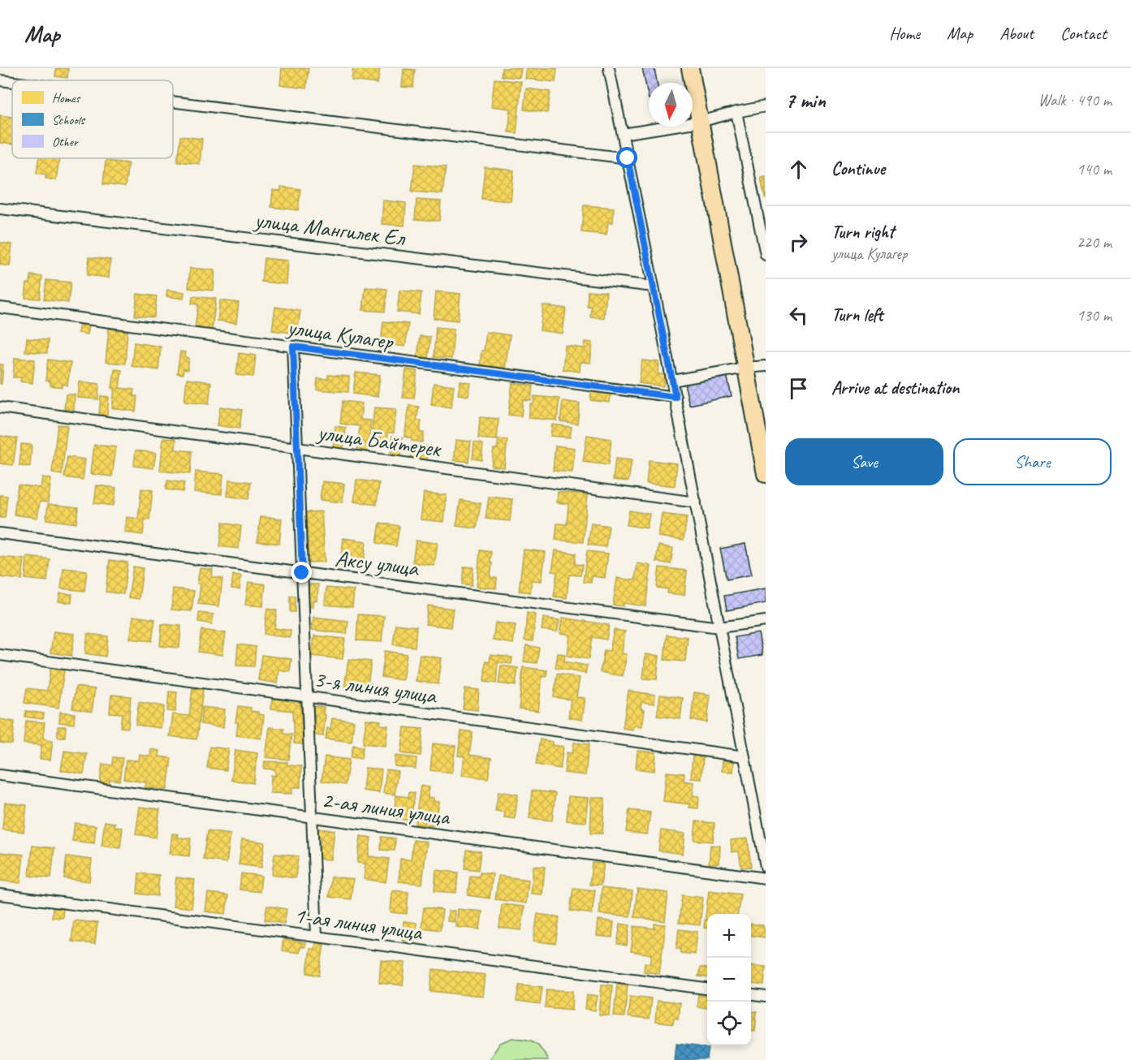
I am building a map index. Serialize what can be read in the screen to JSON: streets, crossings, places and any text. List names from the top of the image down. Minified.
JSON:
{"streets":{"street":["улица Мангилек Ел","улица Кулагер","улица Байтерек","Аксу улица","3-я линия улица","2-ая линия улица","1-ая линия улица"]},"legend":["Homes","Schools","Other"],"north":"bottom","page":{"header":"Map","nav":["Home","Map","About","Contact"],"heading":["7 min","Walk · 490 m"],"list":[["Continue","140 m"],["Turn right","улица Кулагер","220 m"],["Turn left","130 m"],"Arrive at destination"],"buttons":["Save","Share"],"map_buttons":["+","−"]}}
